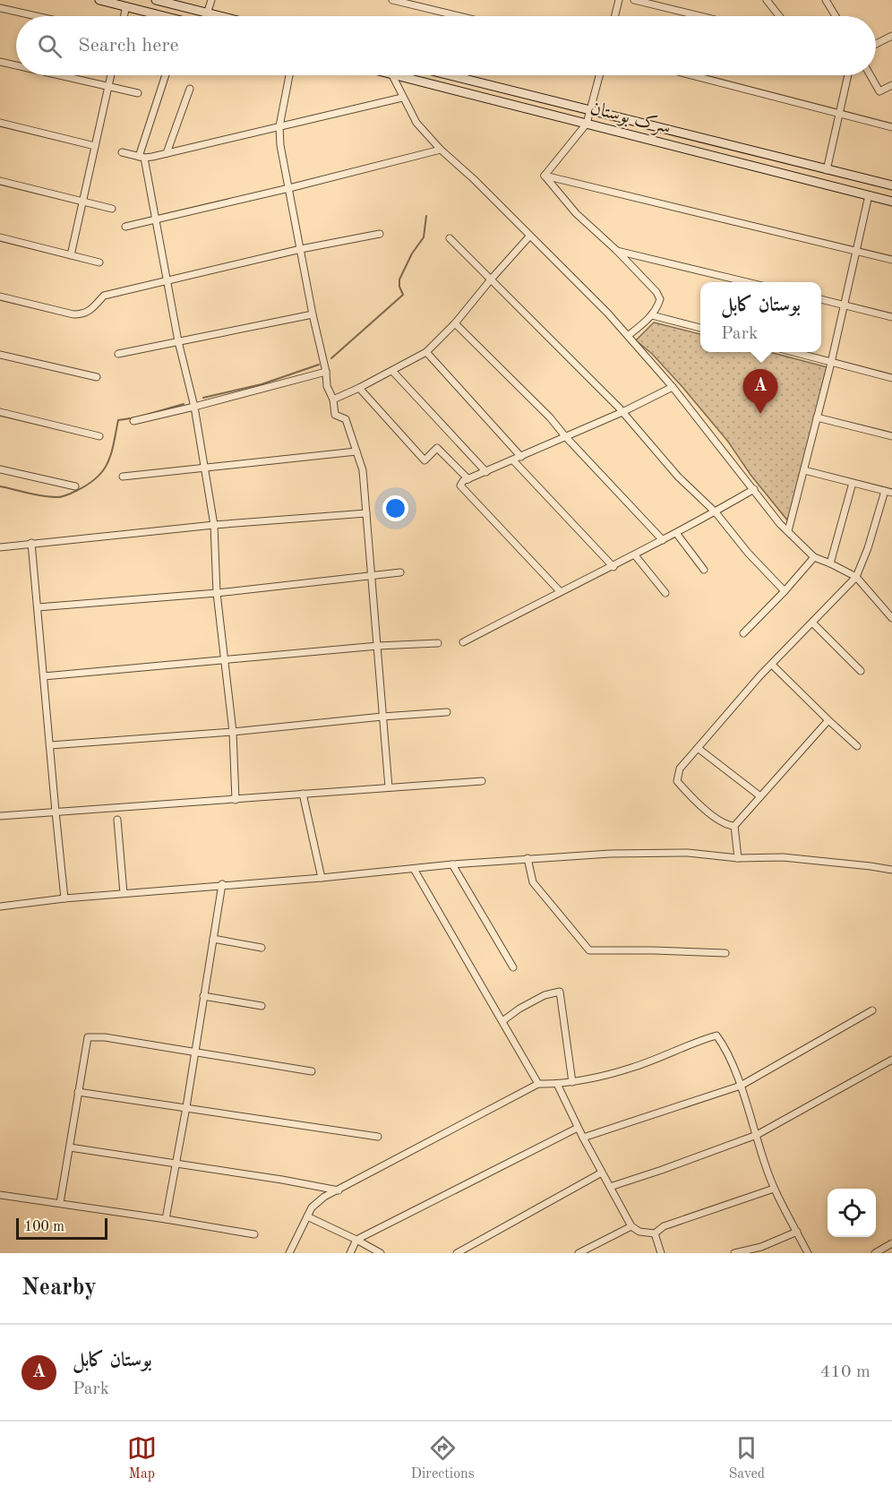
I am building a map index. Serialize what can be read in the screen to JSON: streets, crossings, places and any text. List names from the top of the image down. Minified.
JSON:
{"streets":{"street":["سرک بوستان"]},"scale_bar":"100 m","page":{"search":"Search here","popup":["بوستان کابل","Park"],"pins":"A","scale":"100 m","heading":"Nearby","list":[{"mark":"A","name":"بوستان کابل","note":"Park","value":"410 m"}],"nav":["Map","Directions","Saved"]}}
